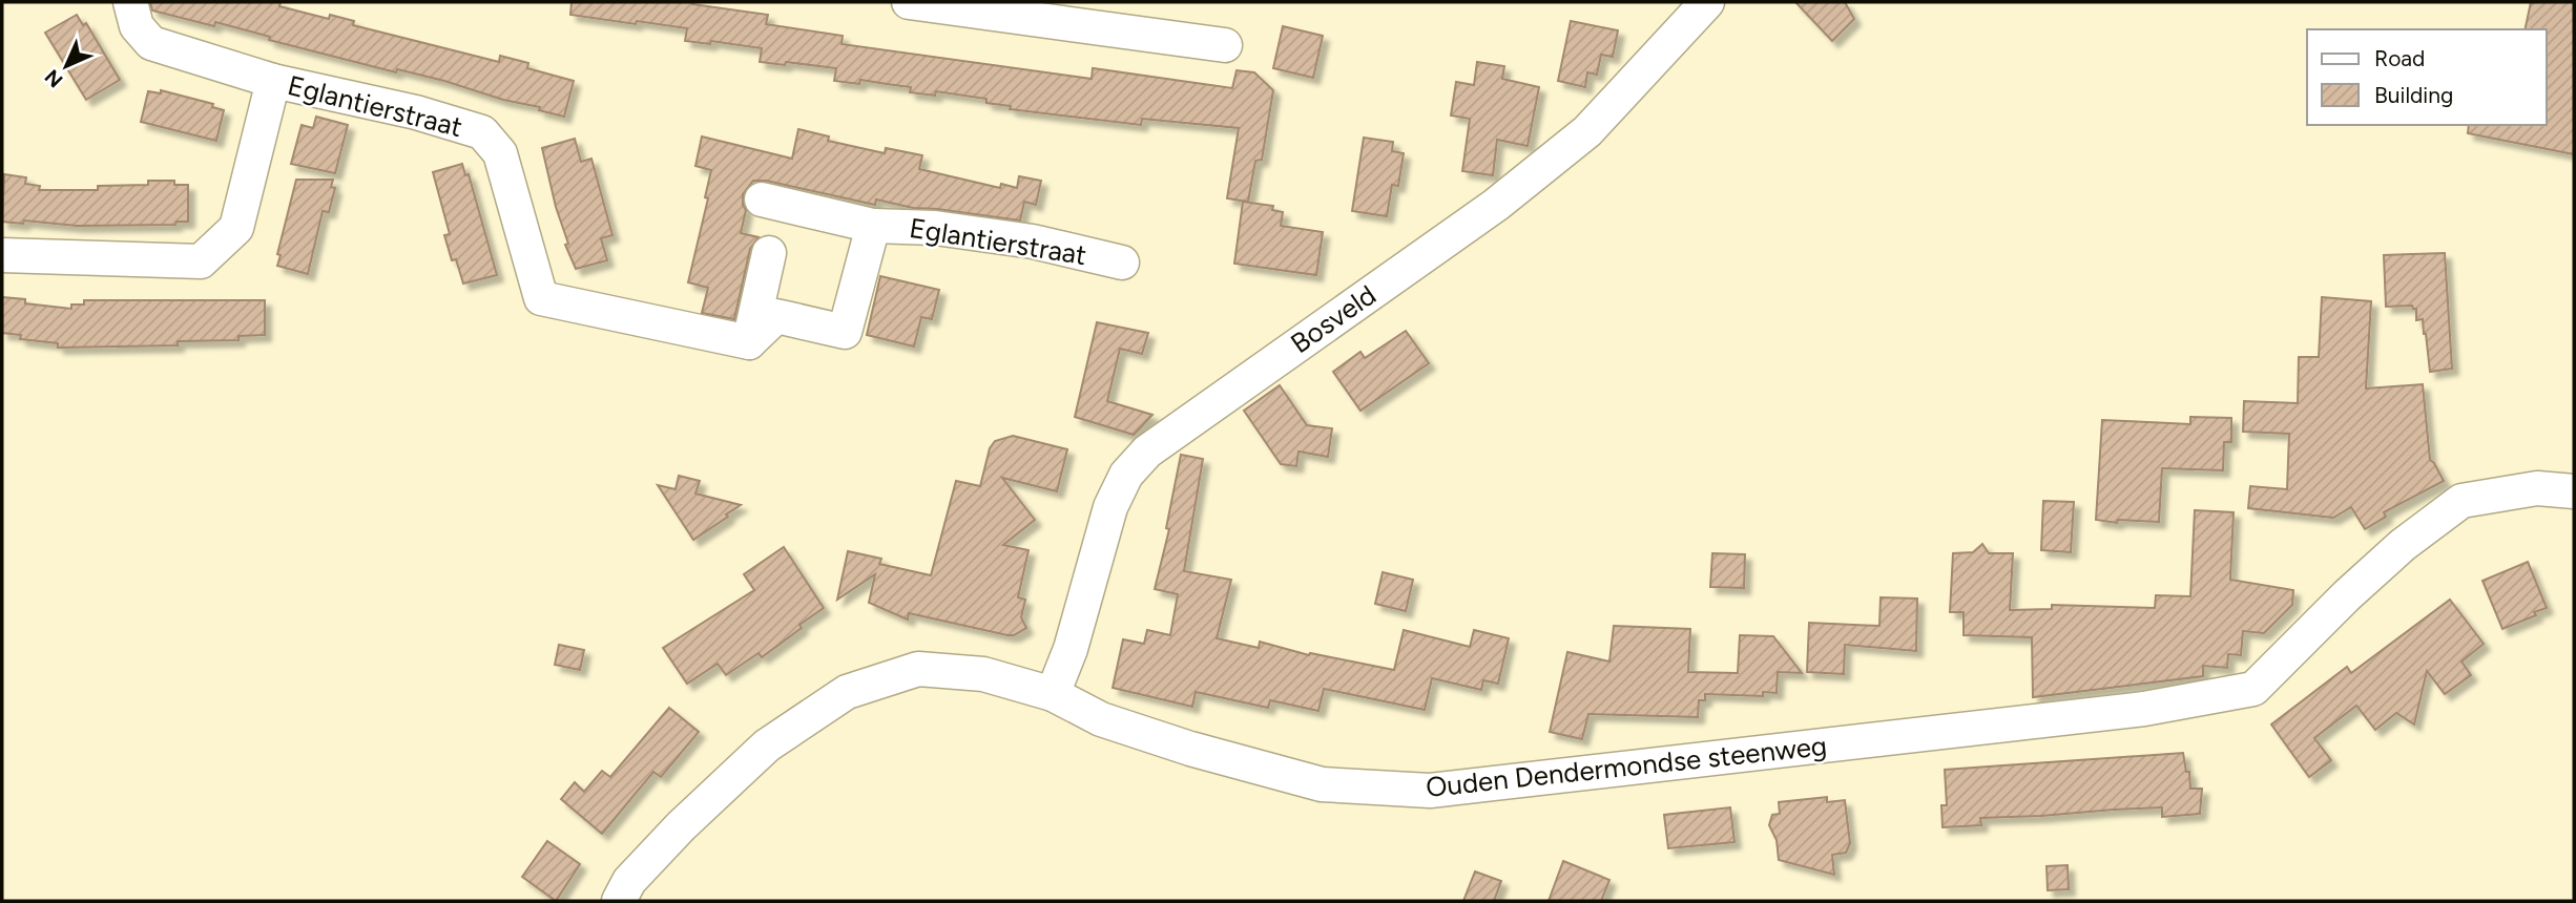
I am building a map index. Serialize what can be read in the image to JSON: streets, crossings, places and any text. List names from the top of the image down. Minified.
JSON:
{"streets":{"street":["Eglantierstraat","Bosveld","Ouden Dendermondse steenweg"]},"crossings":[["Bosveld","Ouden Dendermondse steenweg"]],"legend":["Road","Building"],"north":"bottom left"}
